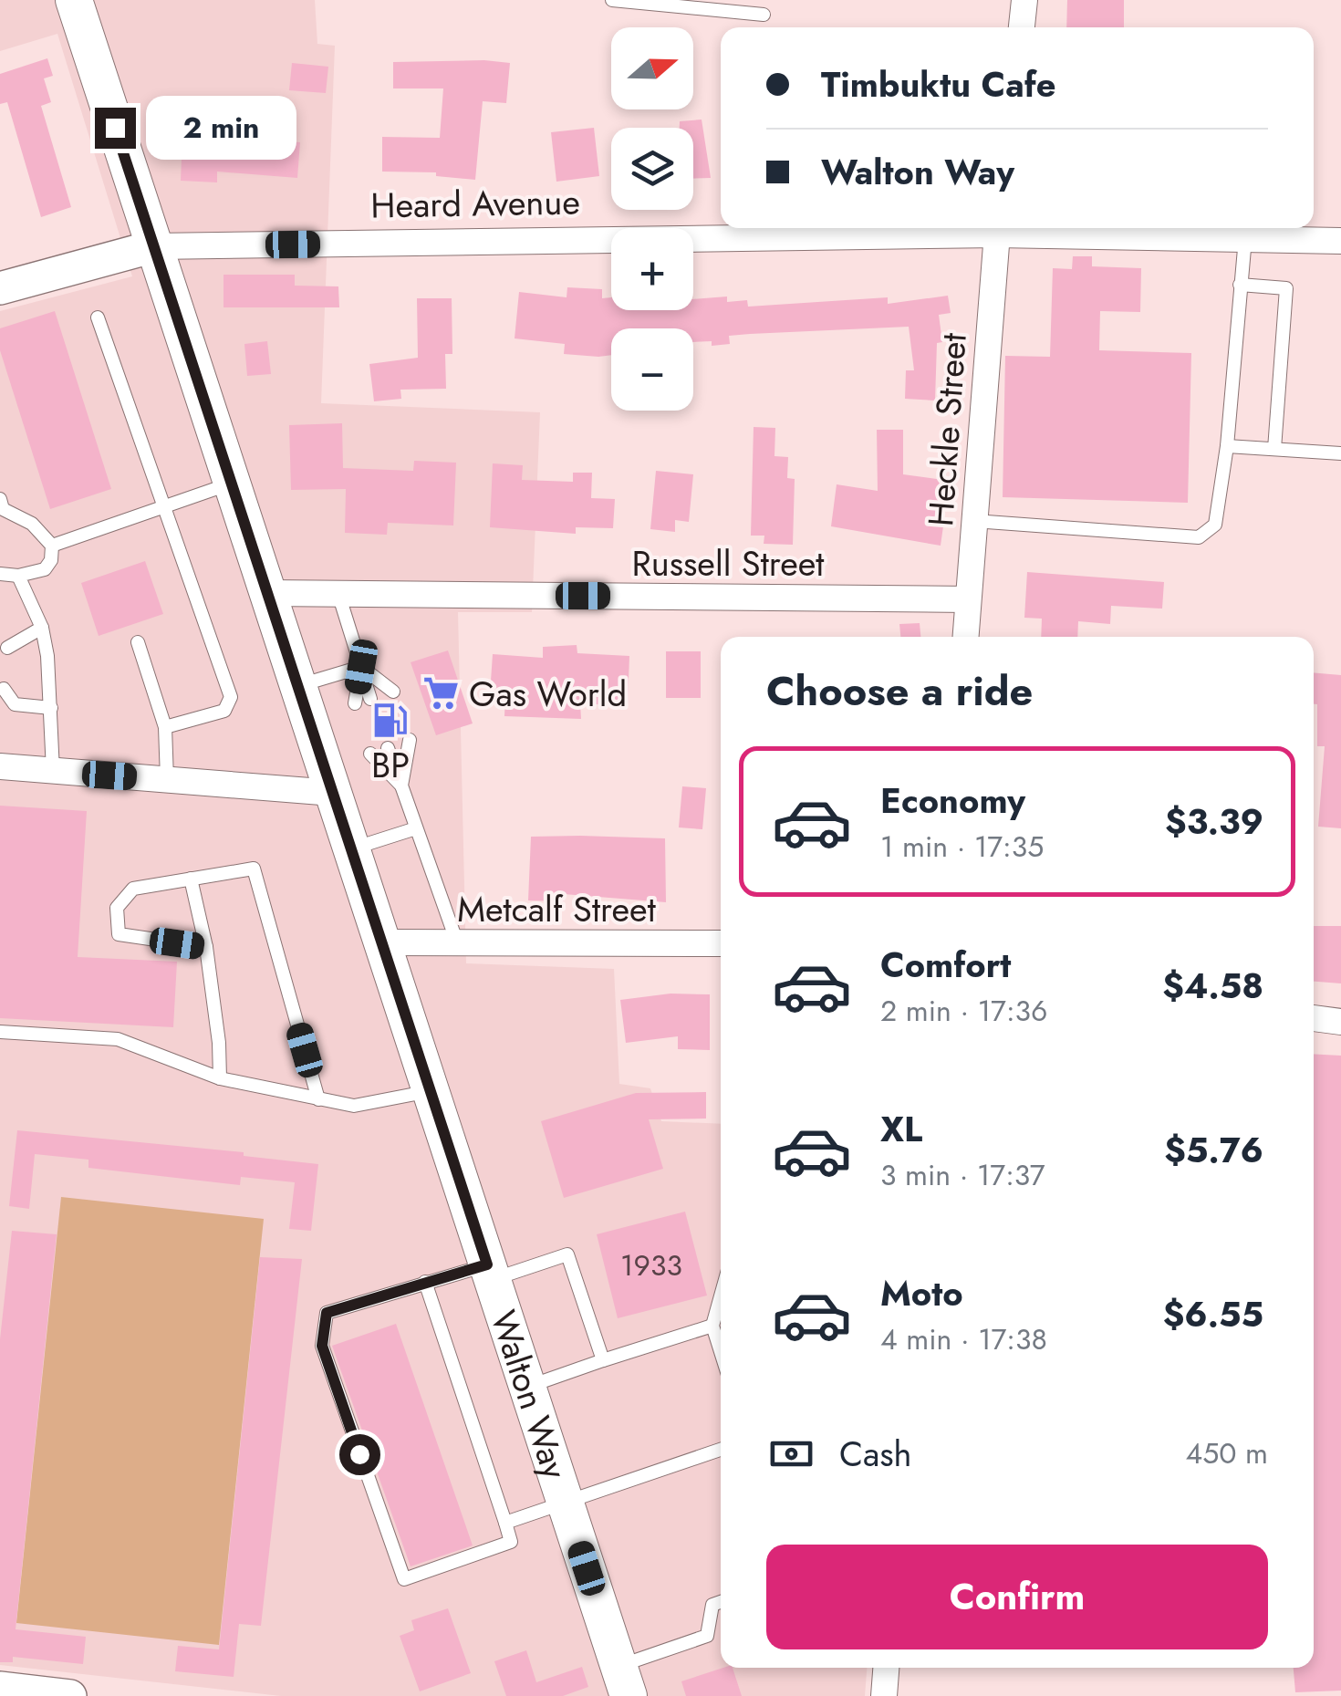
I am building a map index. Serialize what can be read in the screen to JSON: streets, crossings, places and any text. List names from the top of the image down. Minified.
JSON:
{"streets":{"main road":["Walton Way"],"street":["Heard Avenue","Heckle Street","Russell Street","Metcalf Street"]},"crossings":[["Heard Avenue","Heckle Street"],["Heard Avenue","Walton Way"],["Heckle Street","Russell Street"],["Russell Street","Walton Way"],["Metcalf Street","Walton Way"]],"places":{"supermarket":["Gas World"],"fuel station":["BP"]},"house_numbers":["1933"],"north":"right","page":{"map_buttons":["+","−"],"banner":["Timbuktu Cafe","Walton Way"],"bubble":"2 min","heading":"Choose a ride","list":[{"name":"Economy","note":"1 min · 17:35","value":"$3.39"},{"name":"Comfort","note":"2 min · 17:36","value":"$4.58"},{"name":"XL","note":"3 min · 17:37","value":"$5.76"},{"name":"Moto","note":"4 min · 17:38","value":"$6.55"}],"pay":["Cash","450 m"],"buttons":"Confirm"}}
